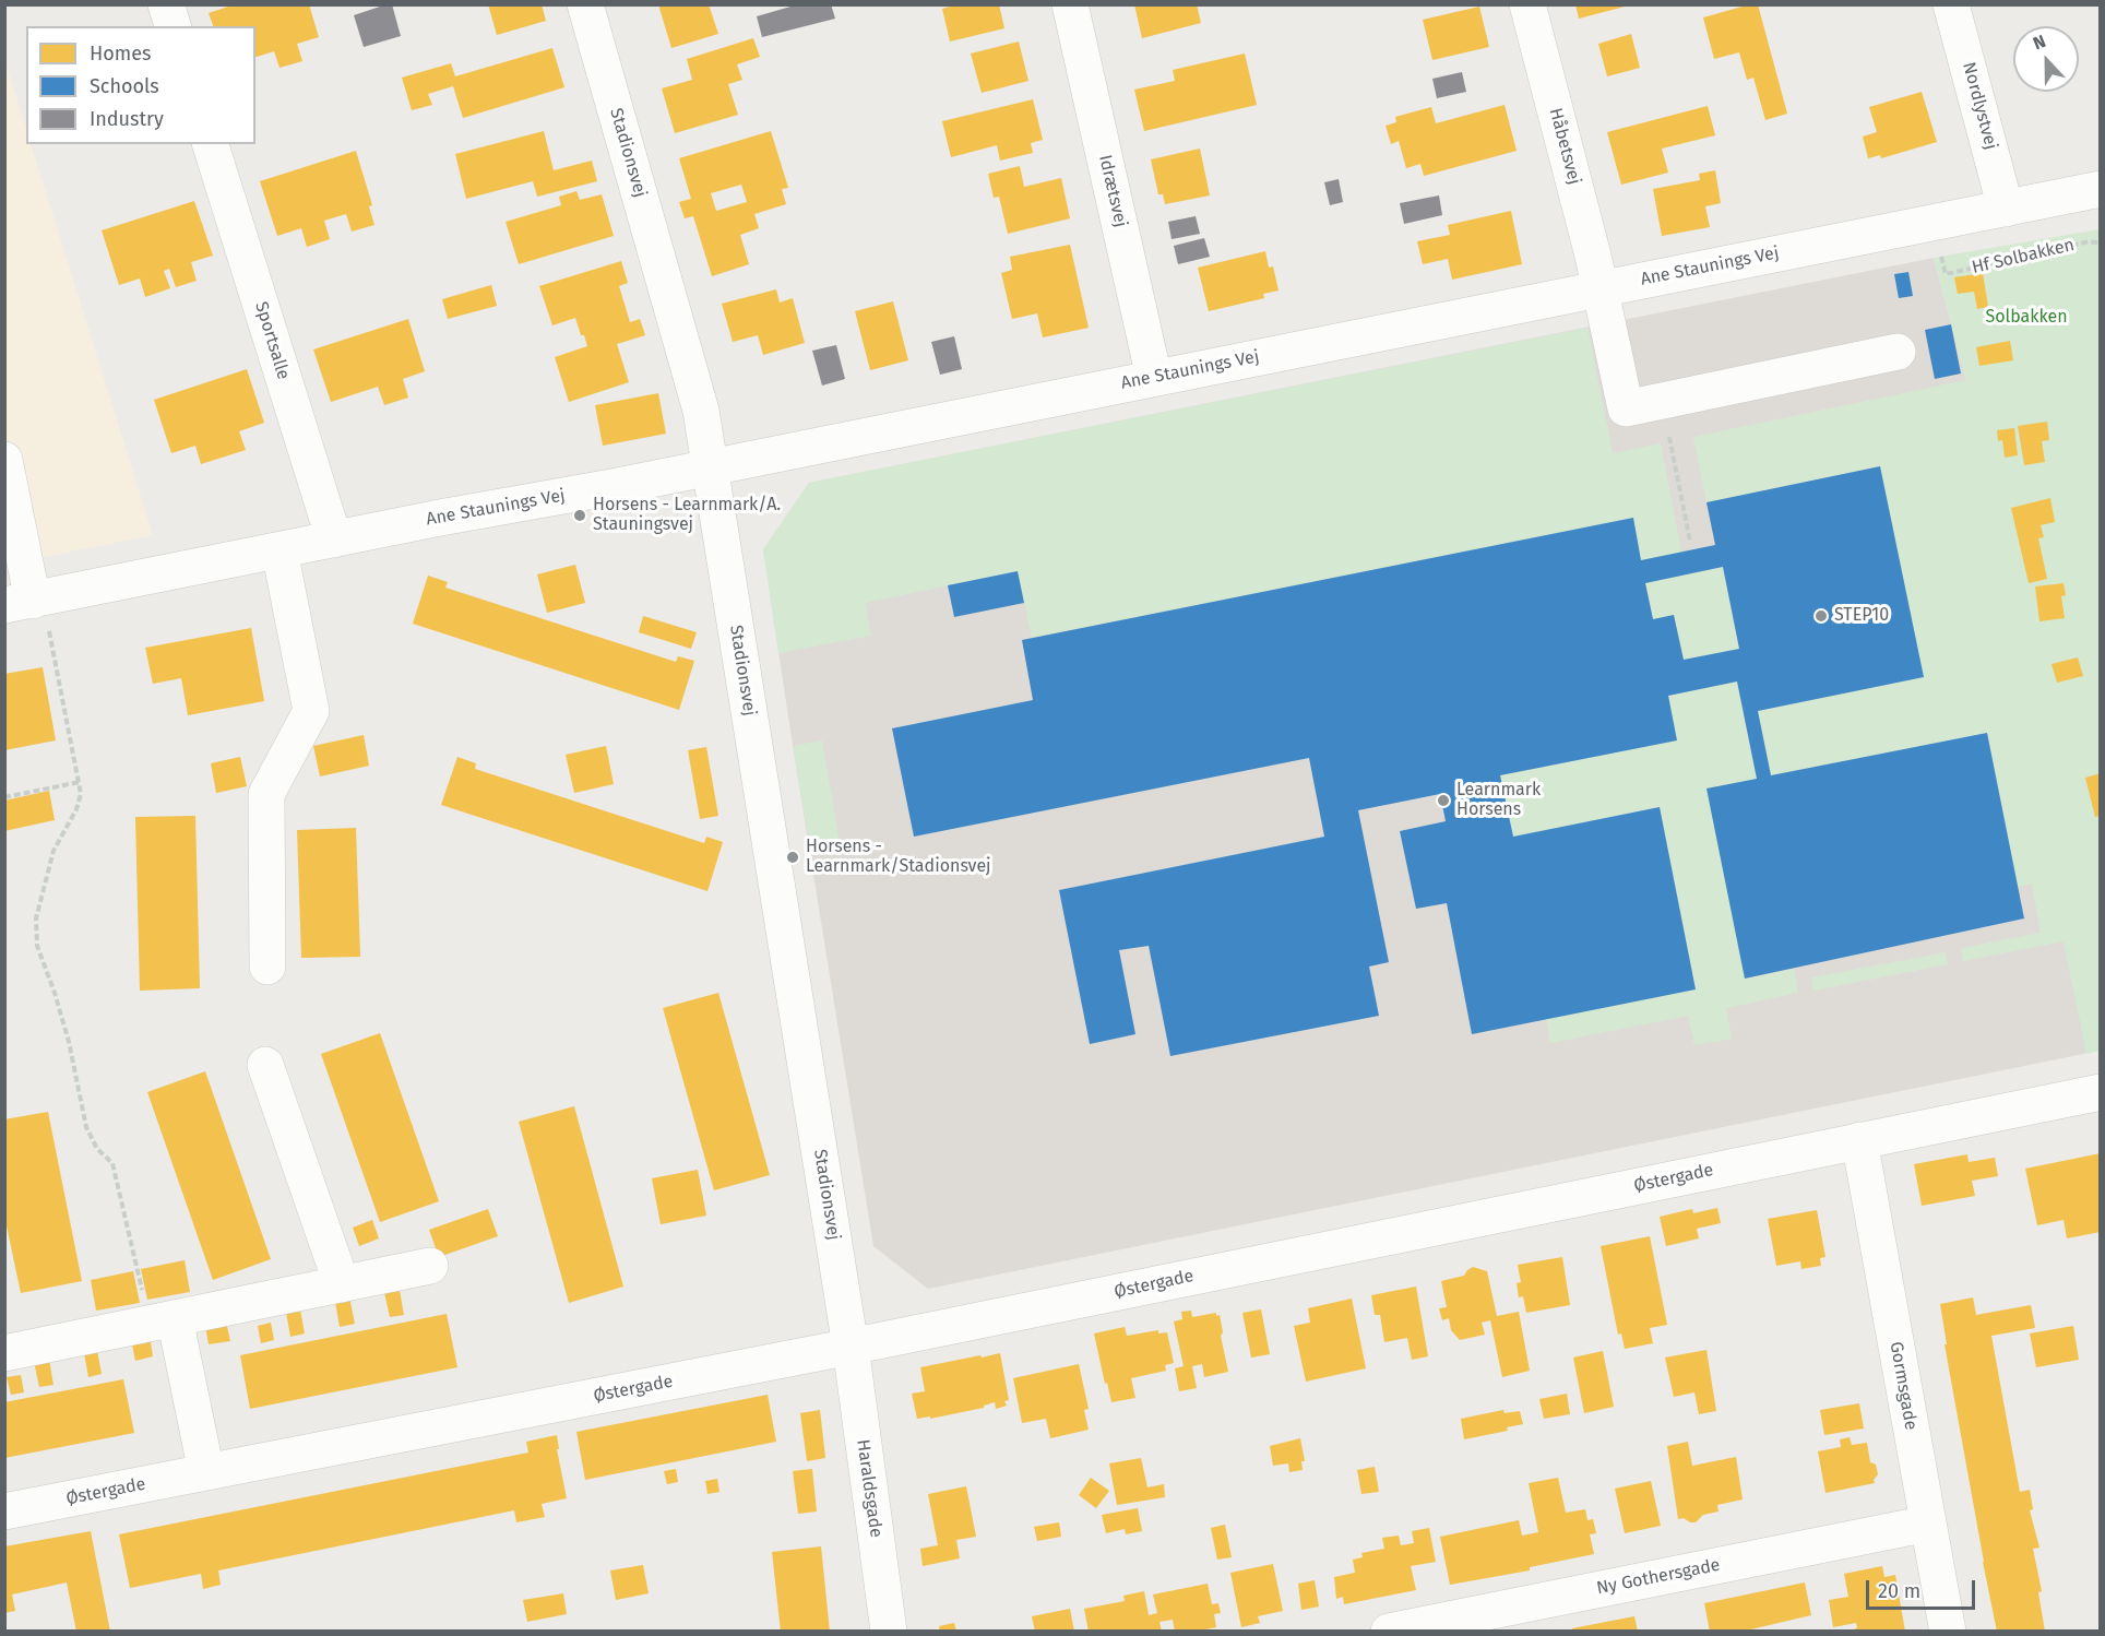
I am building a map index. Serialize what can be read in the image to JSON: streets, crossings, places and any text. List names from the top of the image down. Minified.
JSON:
{"streets":{"street":["Nordlystvej","Håbetsvej","Stadionsvej","Idrætsvej","Ane Staunings Vej","Sportsalle","Østergade","Gormsgade","Haraldsgade","Ny Gothersgade"],"path":["Hf Solbakken"]},"crossings":[["Nordlystvej","Ane Staunings Vej"],["Håbetsvej","Ane Staunings Vej"],["Stadionsvej","Ane Staunings Vej"],["Stadionsvej","Østergade"],["Stadionsvej","Haraldsgade"],["Idrætsvej","Ane Staunings Vej"],["Ane Staunings Vej","Sportsalle"],["Østergade","Gormsgade"],["Østergade","Haraldsgade"],["Gormsgade","Ny Gothersgade"]],"parks":["Solbakken"],"places":["Horsens - Learnmark/A. Stauningsvej","STEP10","Learnmark Horsens","Horsens - Learnmark/Stadionsvej"],"legend":["Homes","Schools","Industry"],"scale_bar":"20 m","north":"top"}
